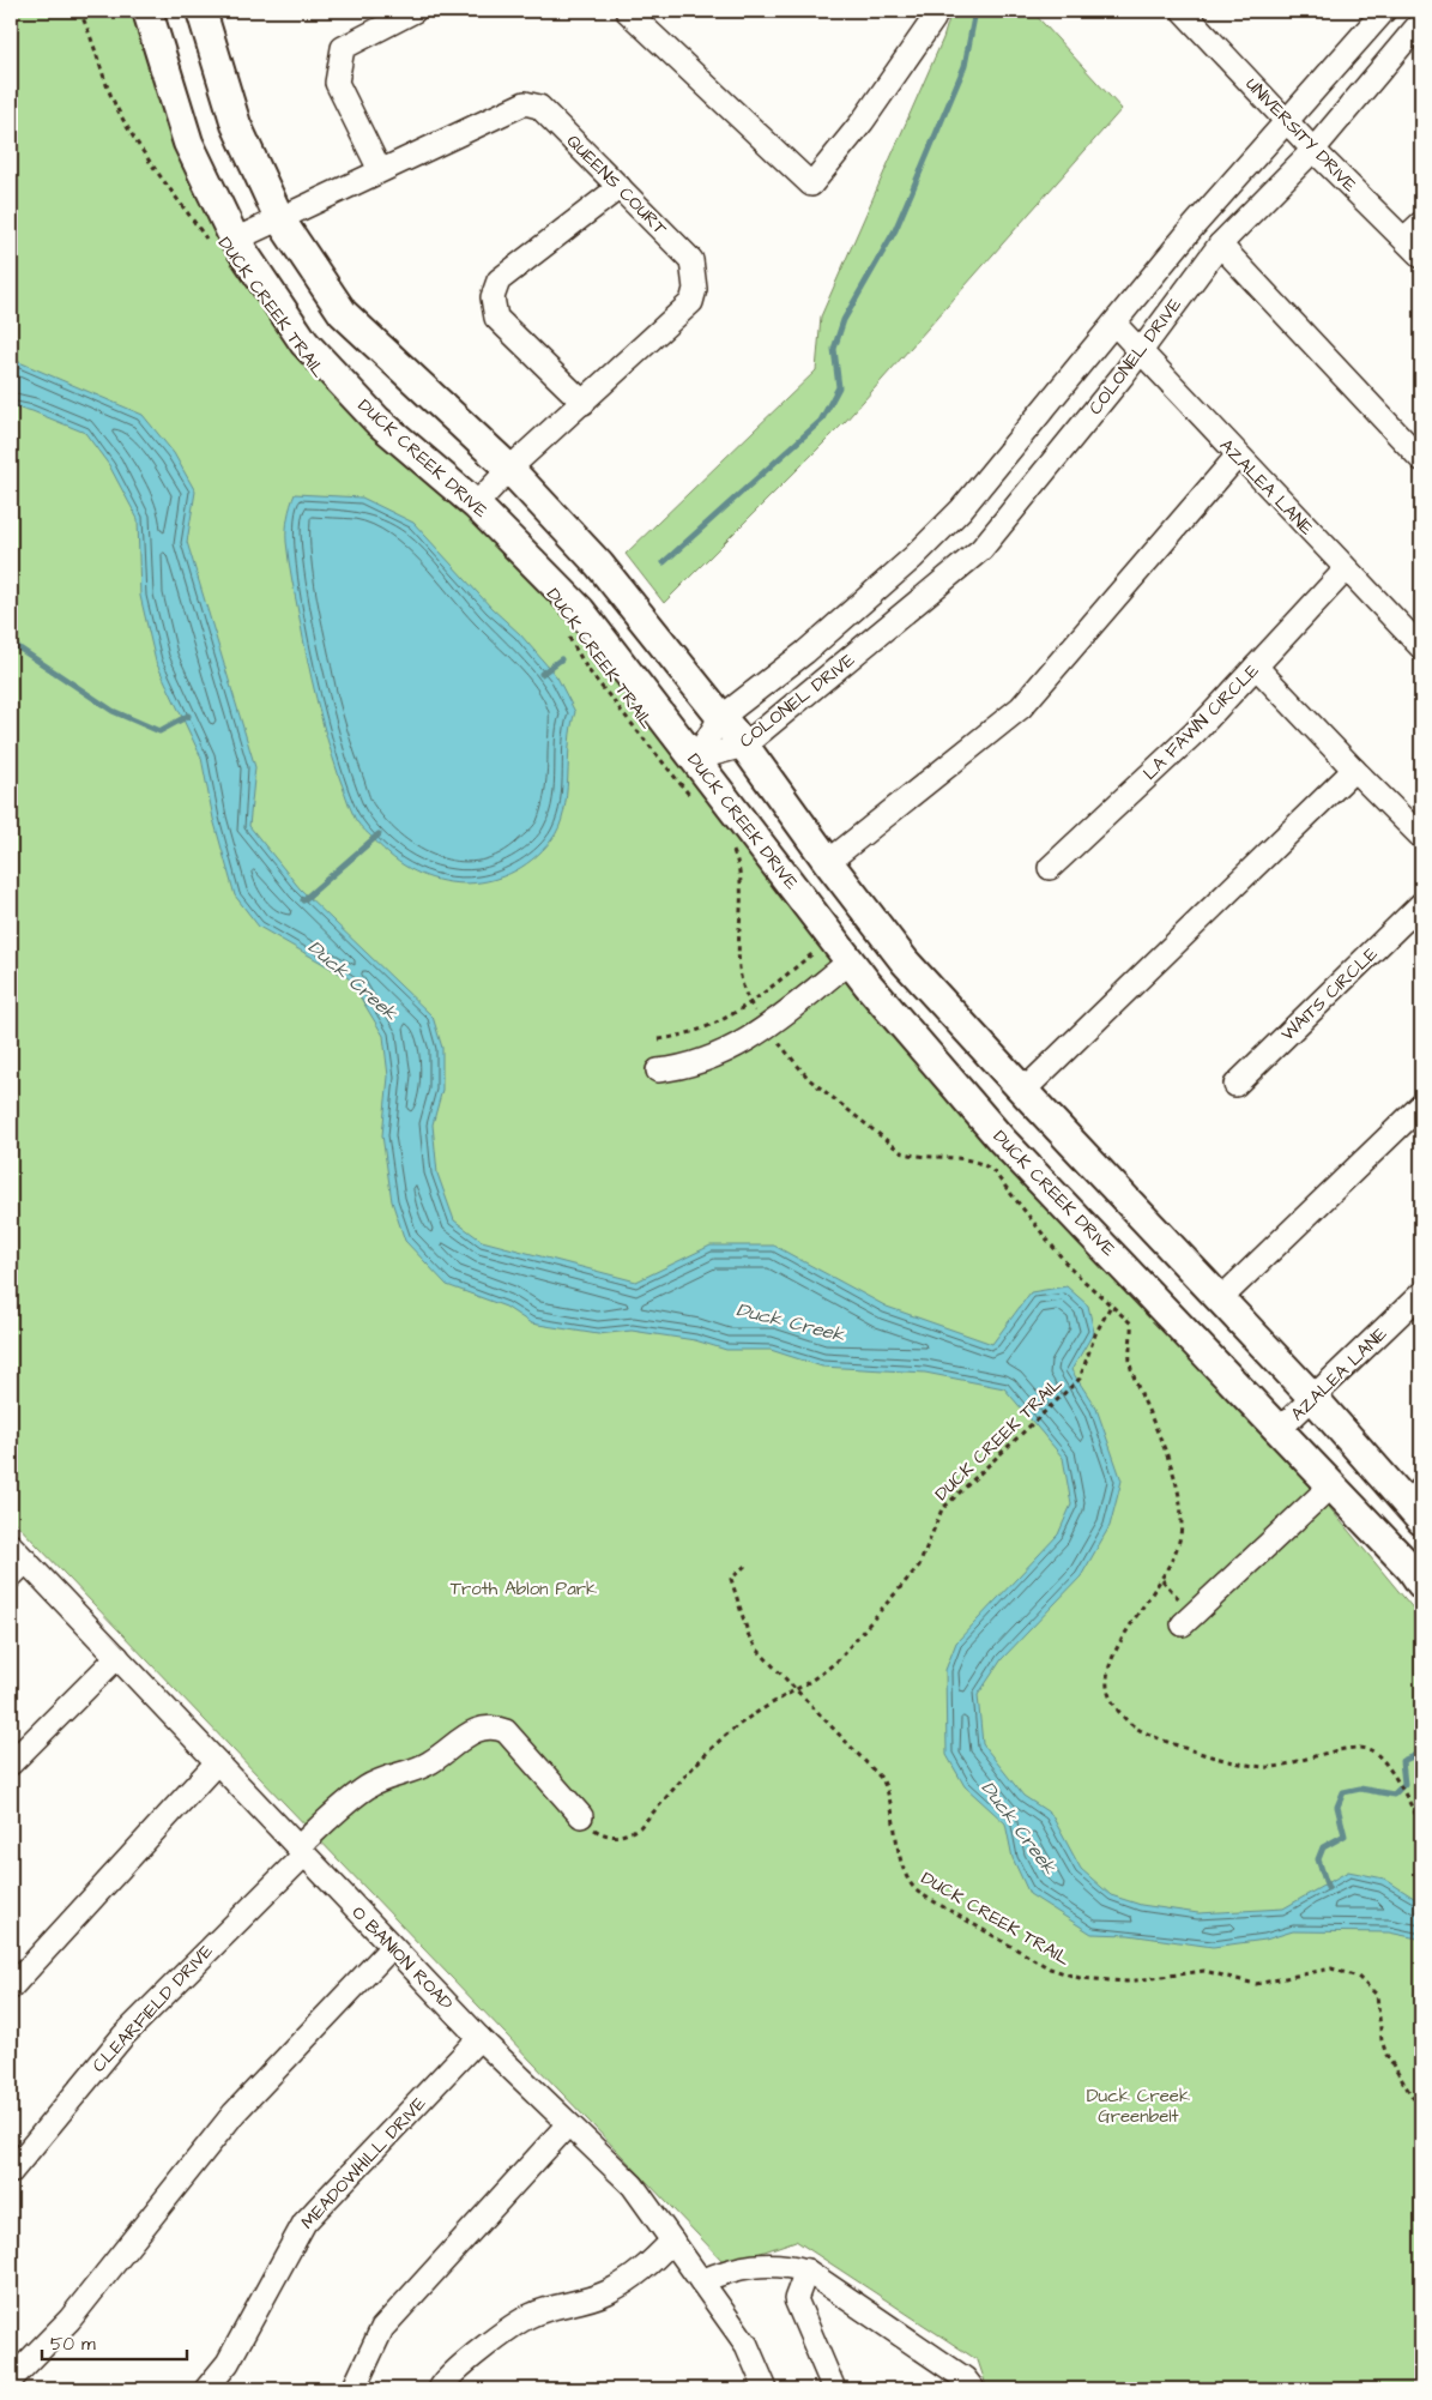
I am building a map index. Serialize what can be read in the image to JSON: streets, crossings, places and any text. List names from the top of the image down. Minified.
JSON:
{"streets":{"main road":["DUCK CREEK DRIVE"],"street":["UNIVERSITY DRIVE","QUEENS COURT","COLONEL DRIVE","AZALEA LANE","LA FAWN CIRCLE","WAITS CIRCLE","O BANION ROAD","CLEARFIELD DRIVE","MEADOWHILL DRIVE"],"path":["DUCK CREEK TRAIL"]},"crossings":[["UNIVERSITY DRIVE","COLONEL DRIVE"],["QUEENS COURT","DUCK CREEK TRAIL"],["QUEENS COURT","DUCK CREEK DRIVE"],["DUCK CREEK TRAIL","DUCK CREEK DRIVE"],["DUCK CREEK TRAIL","CLEARFIELD DRIVE"],["COLONEL DRIVE","DUCK CREEK DRIVE"],["COLONEL DRIVE","AZALEA LANE"],["DUCK CREEK DRIVE","AZALEA LANE"],["AZALEA LANE","LA FAWN CIRCLE"],["O BANION ROAD","CLEARFIELD DRIVE"],["O BANION ROAD","MEADOWHILL DRIVE"]],"water":["Duck Creek"],"parks":["Troth Ablon Park","Duck Creek Greenbelt"],"scale_bar":"50 m"}
